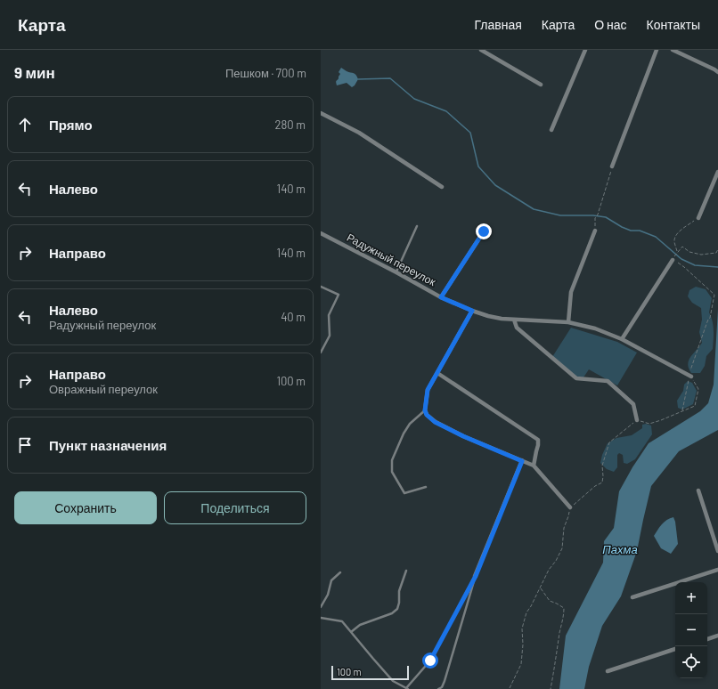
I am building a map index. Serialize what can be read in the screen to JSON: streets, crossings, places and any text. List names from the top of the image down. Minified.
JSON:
{"streets":{"street":["Радужный переулок"]},"water":["Пахма"],"scale_bar":"100 m","page":{"header":"Карта","nav":["Главная","Карта","О нас","Контакты"],"heading":["9 мин","Пешком · 700 m"],"list":[["Прямо","280 m"],["Налево","140 m"],["Направо","140 m"],["Налево","Радужный переулок","40 m"],["Направо","Овражный переулок","100 m"],"Пункт назначения"],"buttons":["Сохранить","Поделиться"],"map_buttons":["+","−"],"scale":"100 m"}}
